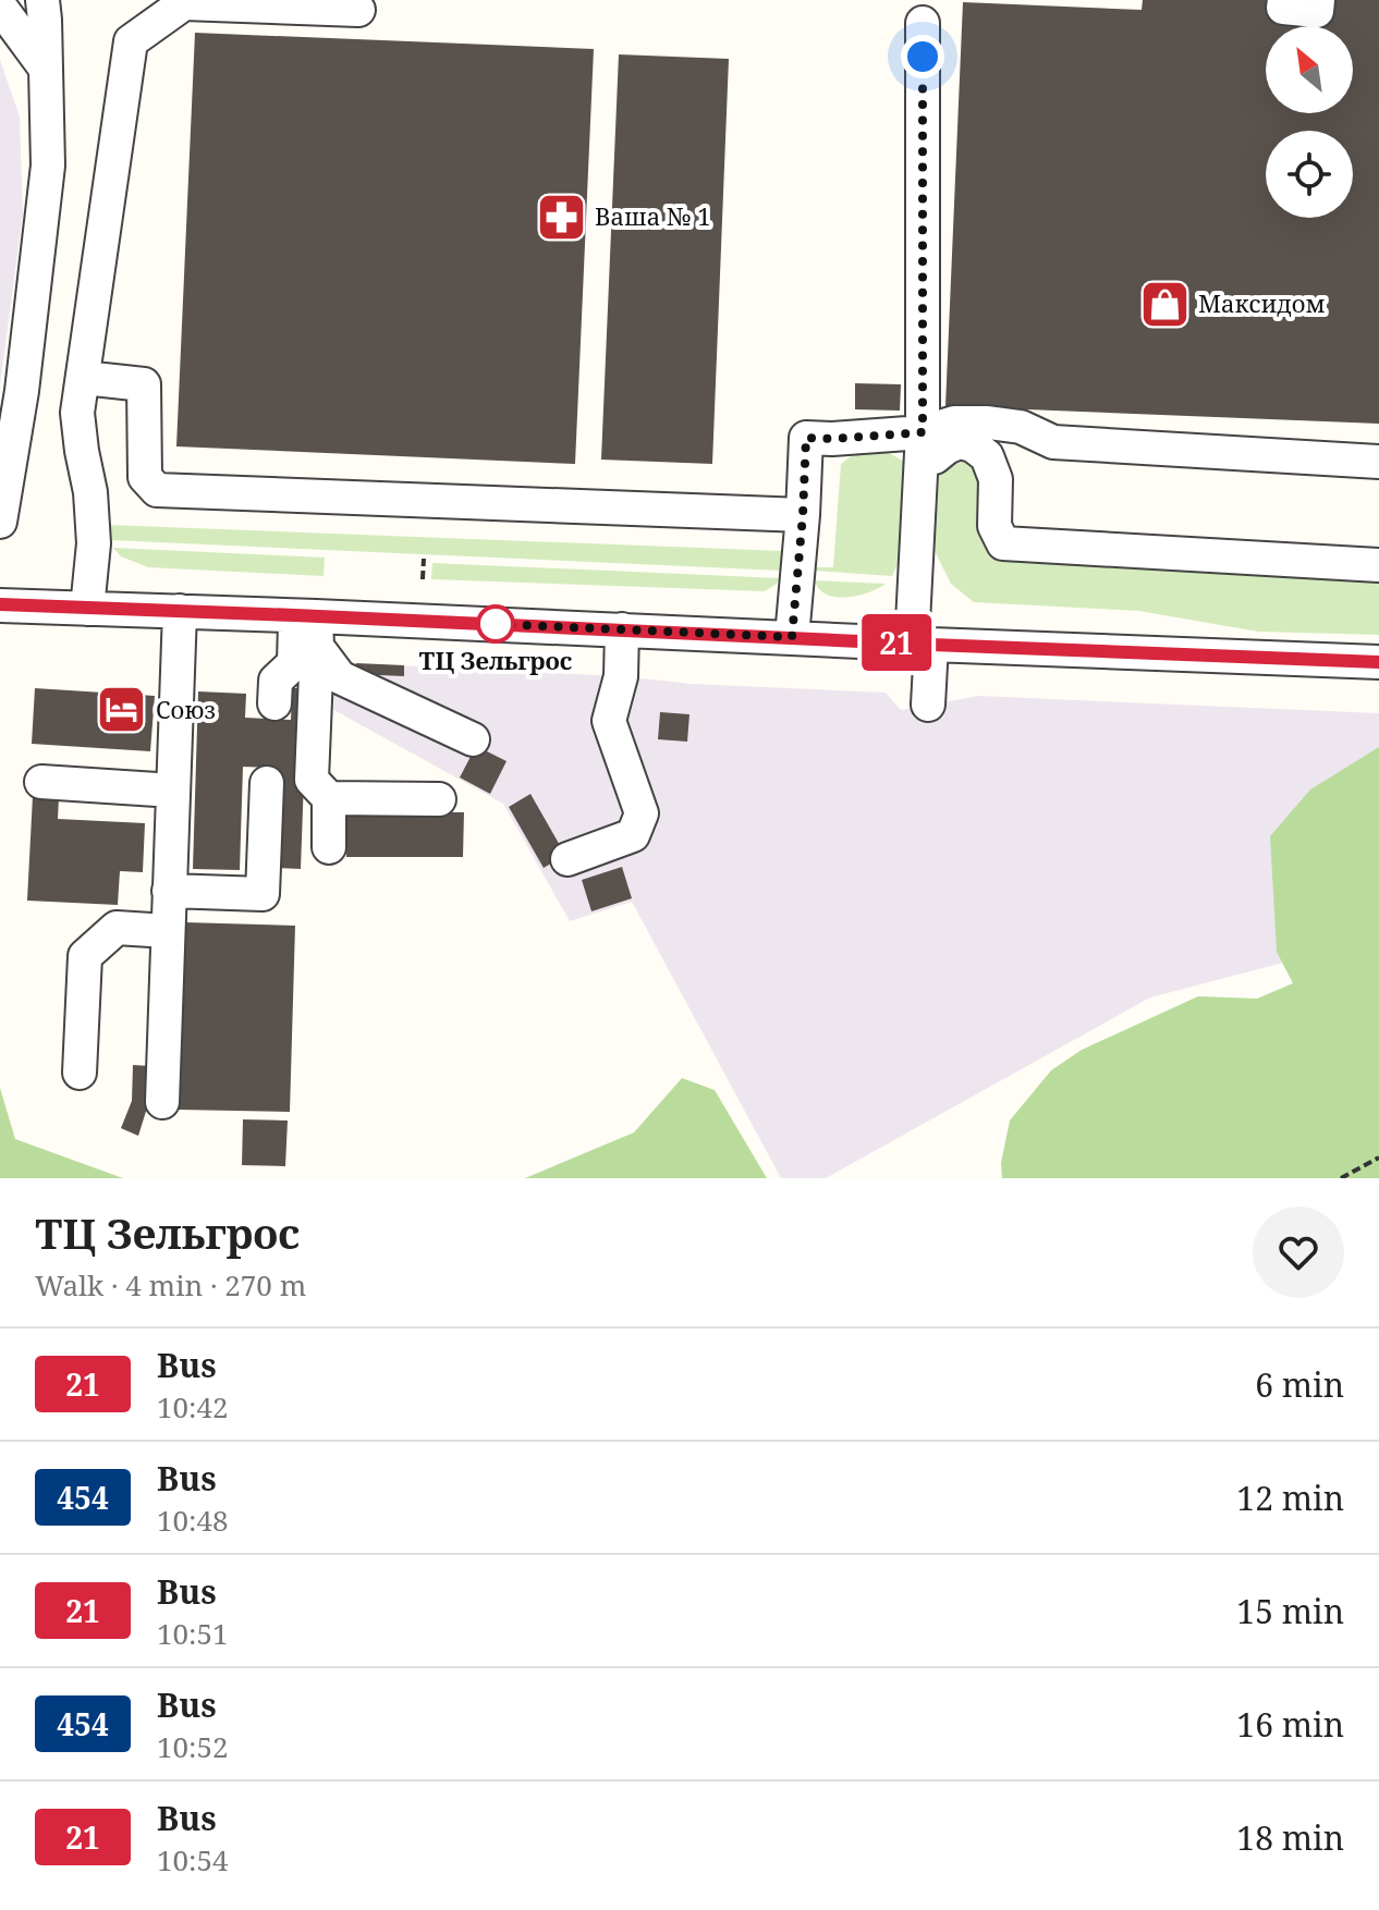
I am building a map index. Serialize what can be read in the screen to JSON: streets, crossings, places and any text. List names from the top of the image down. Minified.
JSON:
{"places":{"pharmacy":["Ваша № 1"],"shop":["Максидом"],"other":["ТЦ Зельгрос"],"hotel":["Союз"]},"lines":["bus line 21"],"north":"top left","page":{"on_map":"21","heading":["ТЦ Зельгрос","Walk · 4 min · 270 m"],"list":[{"mark":"21","name":"Bus","note":"10:42","value":"6 min"},{"mark":"454","name":"Bus","note":"10:48","value":"12 min"},{"mark":"21","name":"Bus","note":"10:51","value":"15 min"},{"mark":"454","name":"Bus","note":"10:52","value":"16 min"},{"mark":"21","name":"Bus","note":"10:54","value":"18 min"}]}}
